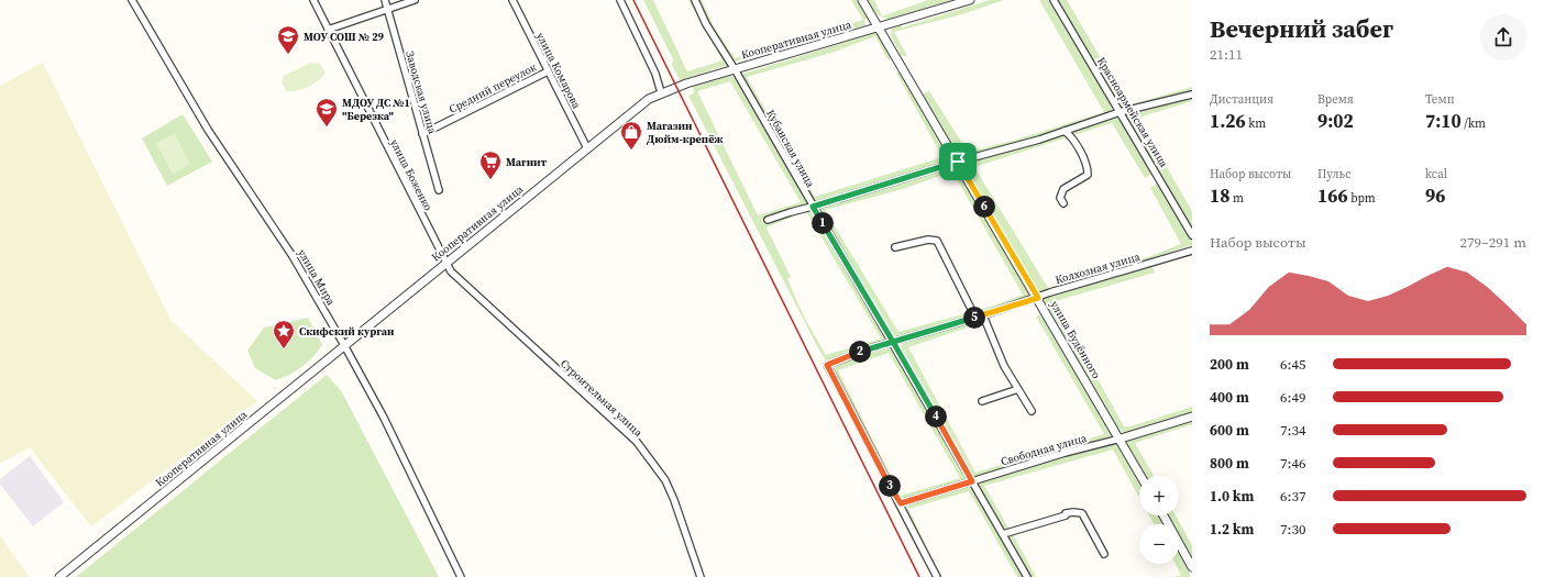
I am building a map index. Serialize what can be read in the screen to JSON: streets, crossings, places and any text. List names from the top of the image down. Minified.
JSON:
{"streets":{"street":["Кооперативная улица","улица Комарова","Средний переулок","Заводская улица","Красноармейская улица","Кубанская улица","улица Боженко","Колхозная улица","улица Мира","улица Будённого","Строительная улица","Свободная улица"]},"crossings":[["Кооперативная улица","улица Комарова"],["Кооперативная улица","Кубанская улица"],["Кооперативная улица","улица Боженко"],["Кооперативная улица","улица Мира"],["Кооперативная улица","улица Будённого"],["Кооперативная улица","Строительная улица"],["улица Комарова","Средний переулок"],["Средний переулок","Заводская улица"],["Кубанская улица","Колхозная улица"],["Кубанская улица","Свободная улица"],["улица Боженко","Строительная улица"],["Колхозная улица","улица Будённого"],["Колхозная улица","Свободная улица"],["улица Будённого","Свободная улица"]],"places":{"school or university":["МОУ СОШ № 29","МДОУ ДС №1 \"Березка\""],"shop":["Магазин Дюйм-крепёж"],"supermarket":["Магнит"],"place":["Скифский курган"]},"page":{"heading":["Вечерний забег","21:11"],"stats":[["Дистанция","1.26 km"],["Время","9:02"],["Темп","7:10 /km"],["Набор высоты","18 m"],["Пульс","166 bpm"],["kcal","96"]],"pins":["6","1","5","2","4","3"],"chart":["Набор высоты","279–291 m"],"list":[{"name":"200 m","note":"6:45"},{"name":"400 m","note":"6:49"},{"name":"600 m","note":"7:34"},{"name":"800 m","note":"7:46"},{"name":"1.0 km","note":"6:37"},{"name":"1.2 km","note":"7:30"}],"map_buttons":["+","−"]}}
